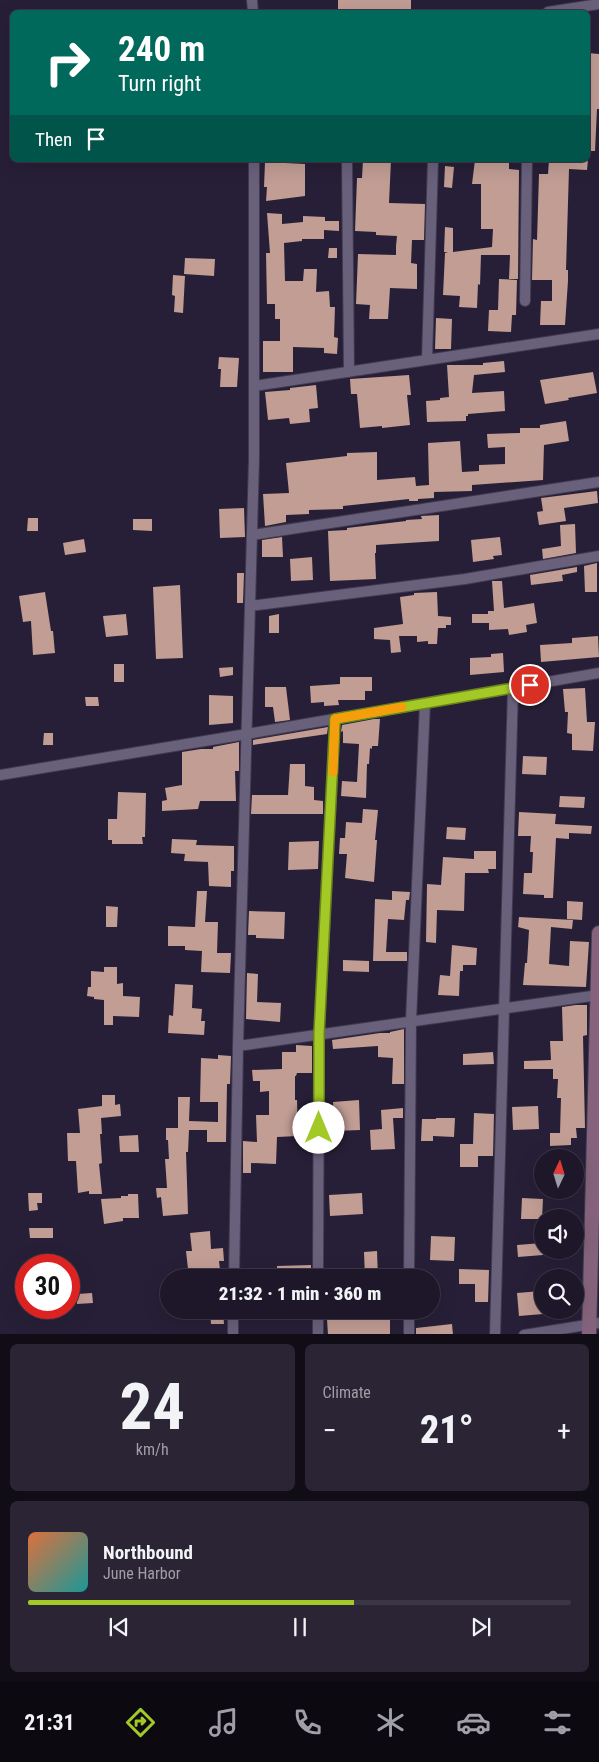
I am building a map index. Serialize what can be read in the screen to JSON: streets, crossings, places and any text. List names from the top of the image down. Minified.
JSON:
{"north":"top","page":{"turn":["240 m","Turn right"],"then":"Then","limit":"30","trip":"21:32 · 1 min · 360 m","tile":[["24","km/h"],"Climate"],"heat":["−","21°","+"],"song":["Northbound","June Harbor"],"tabs":"21:31"}}
